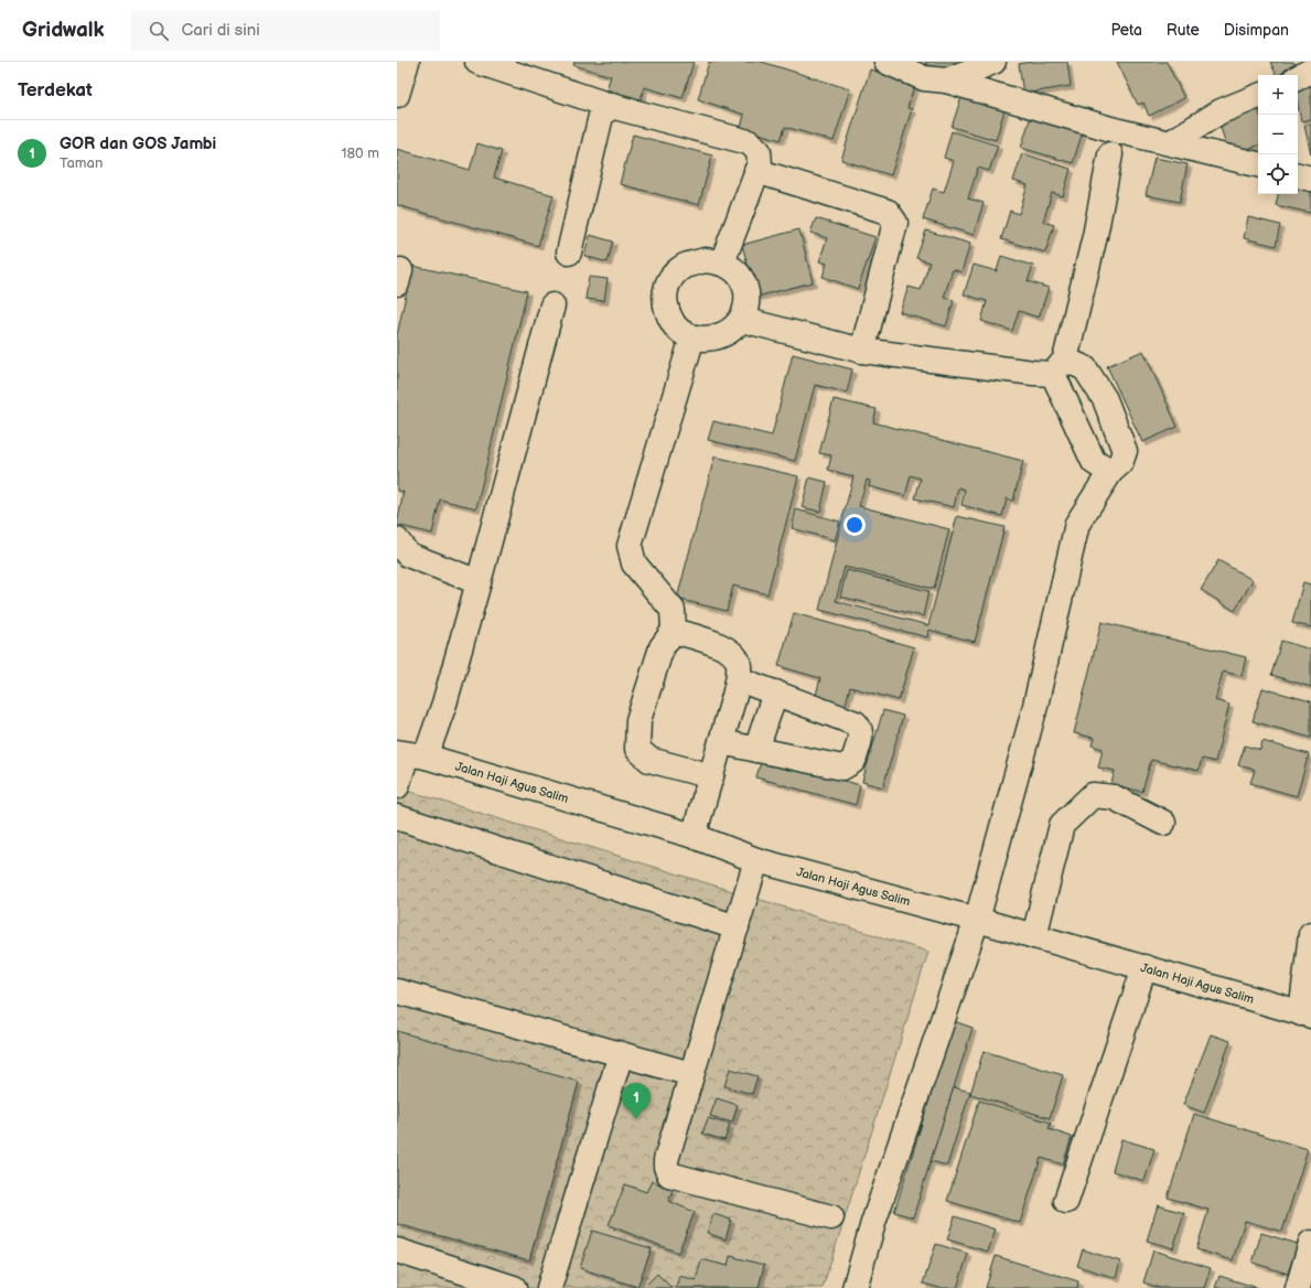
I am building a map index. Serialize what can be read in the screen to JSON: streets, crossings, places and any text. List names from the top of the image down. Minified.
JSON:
{"streets":{"street":["Jalan Haji Agus Salim"]},"page":{"header":"Gridwalk","search":"Cari di sini","nav":["Peta","Rute","Disimpan"],"heading":"Terdekat","map_buttons":["+","−"],"list":[{"mark":"1","name":"GOR dan GOS Jambi","note":"Taman","value":"180 m"}],"pins":"1"}}
